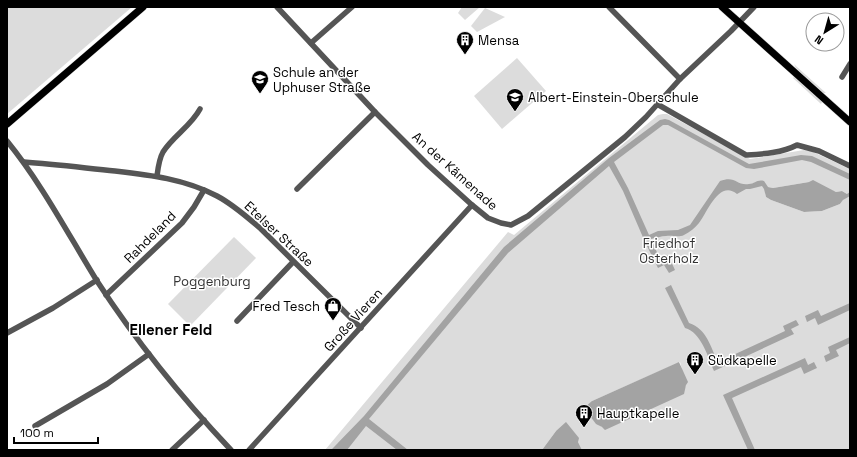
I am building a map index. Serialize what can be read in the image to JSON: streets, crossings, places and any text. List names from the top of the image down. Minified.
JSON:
{"streets":{"street":["An der Kämenade","Etelser Straße","Rahdeland","Große Vieren"]},"crossings":[["An der Kämenade","Große Vieren"],["Etelser Straße","Rahdeland"],["Etelser Straße","Große Vieren"]],"districts":["Ellener Feld"],"parks":["Friedhof Osterholz","Poggenburg"],"places":{"building":["Mensa","Südkapelle","Hauptkapelle"],"school or university":["Schule an der Uphuser Straße","Albert-Einstein-Oberschule"],"shop":["Fred Tesch"]},"scale_bar":"100 m","north":"bottom left"}
